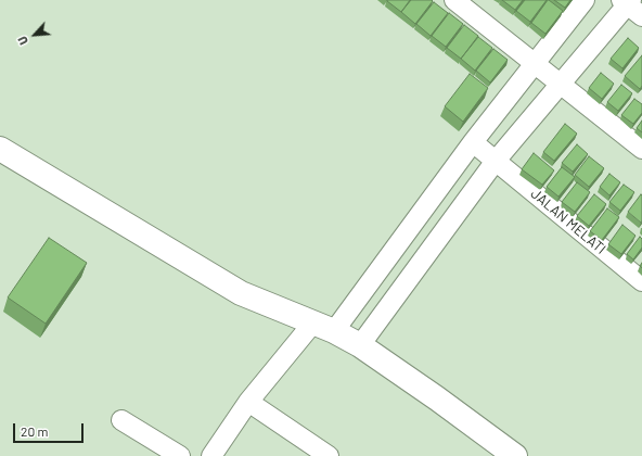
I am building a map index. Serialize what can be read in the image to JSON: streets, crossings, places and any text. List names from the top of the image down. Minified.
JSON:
{"streets":{"street":["JALAN MELATI"]},"scale_bar":"20 m","north":"bottom left"}
